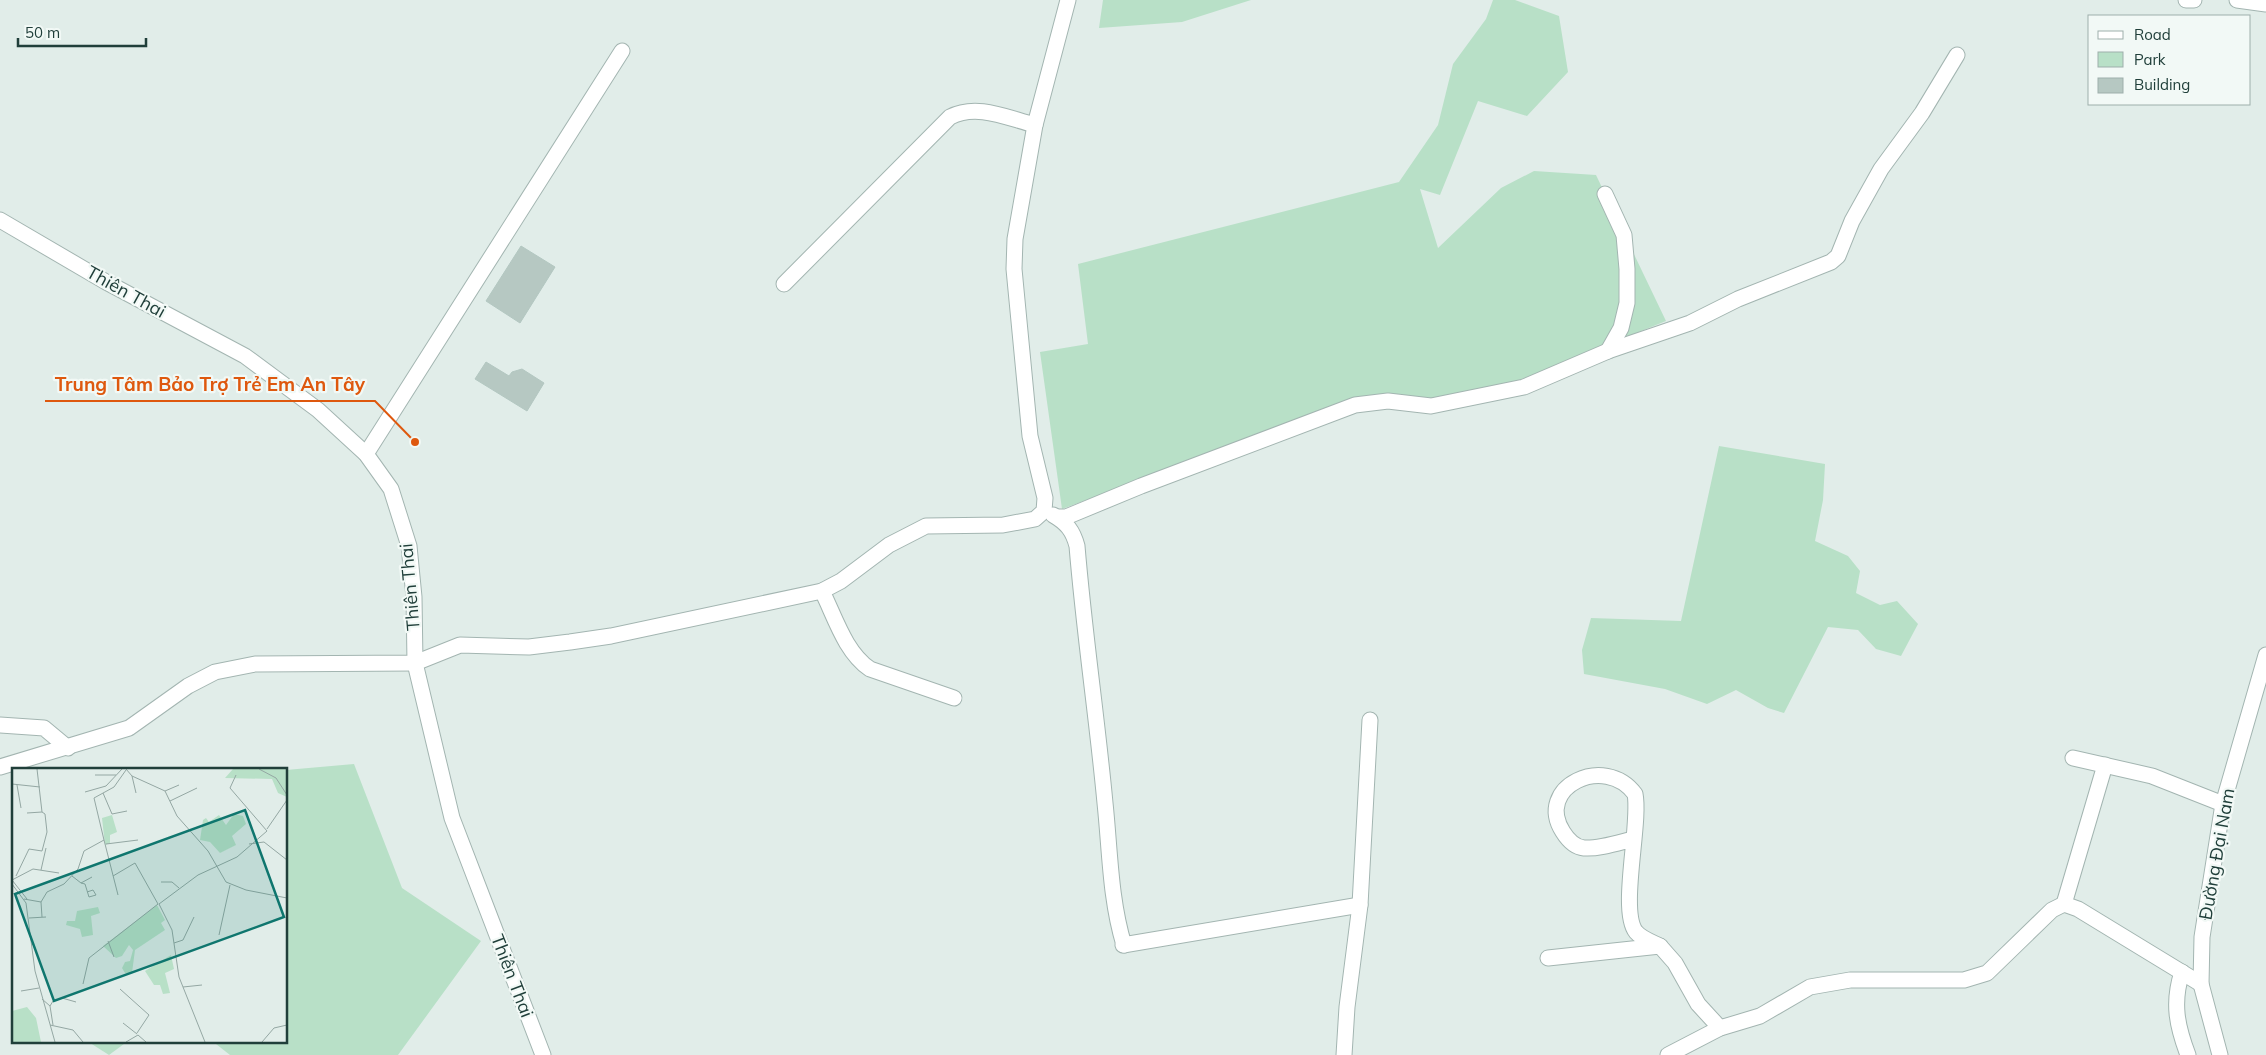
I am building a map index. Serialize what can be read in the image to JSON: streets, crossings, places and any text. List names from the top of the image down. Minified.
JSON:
{"streets":{"street":["Thiên Thai","Đường Đại Nam"]},"places":["Trung Tâm Bảo Trợ Trẻ Em An Tây"],"legend":["Road","Park","Building"],"scale_bar":"50 m"}
